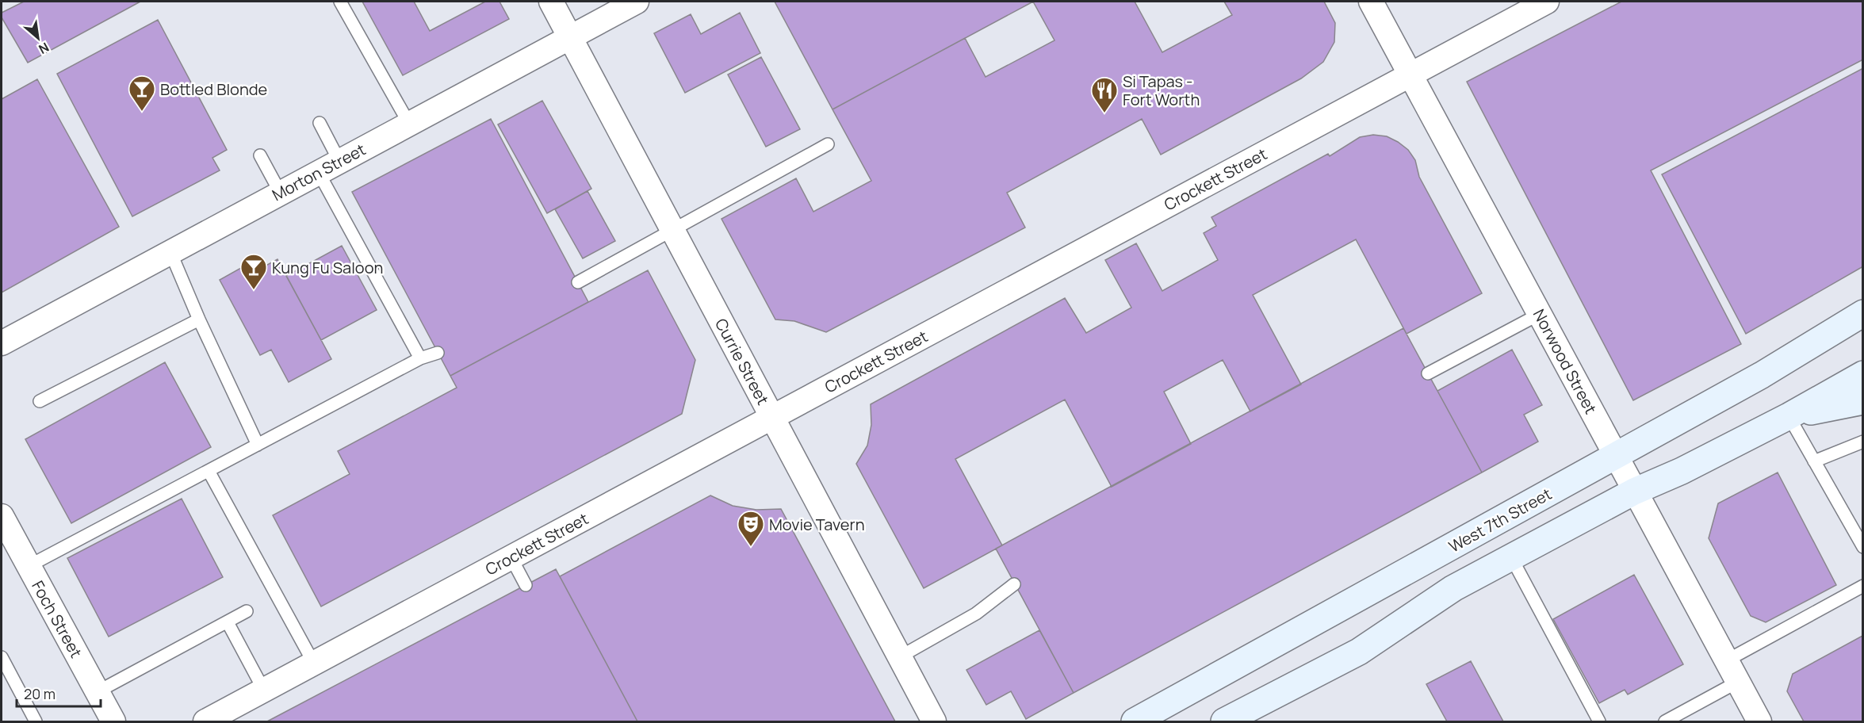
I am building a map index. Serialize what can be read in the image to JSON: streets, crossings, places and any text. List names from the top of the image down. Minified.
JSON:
{"streets":{"main road":["West 7th Street"],"street":["Morton Street","Crockett Street","Currie Street","Norwood Street","Foch Street"]},"crossings":[["Morton Street","Currie Street"],["Crockett Street","Currie Street"],["Crockett Street","Norwood Street"],["Norwood Street","West 7th Street"]],"places":{"bar":["Bottled Blonde","Kung Fu Saloon"],"restaurant":["Si Tapas - Fort Worth"],"theatre":["Movie Tavern"]},"scale_bar":"20 m","north":"bottom right"}
